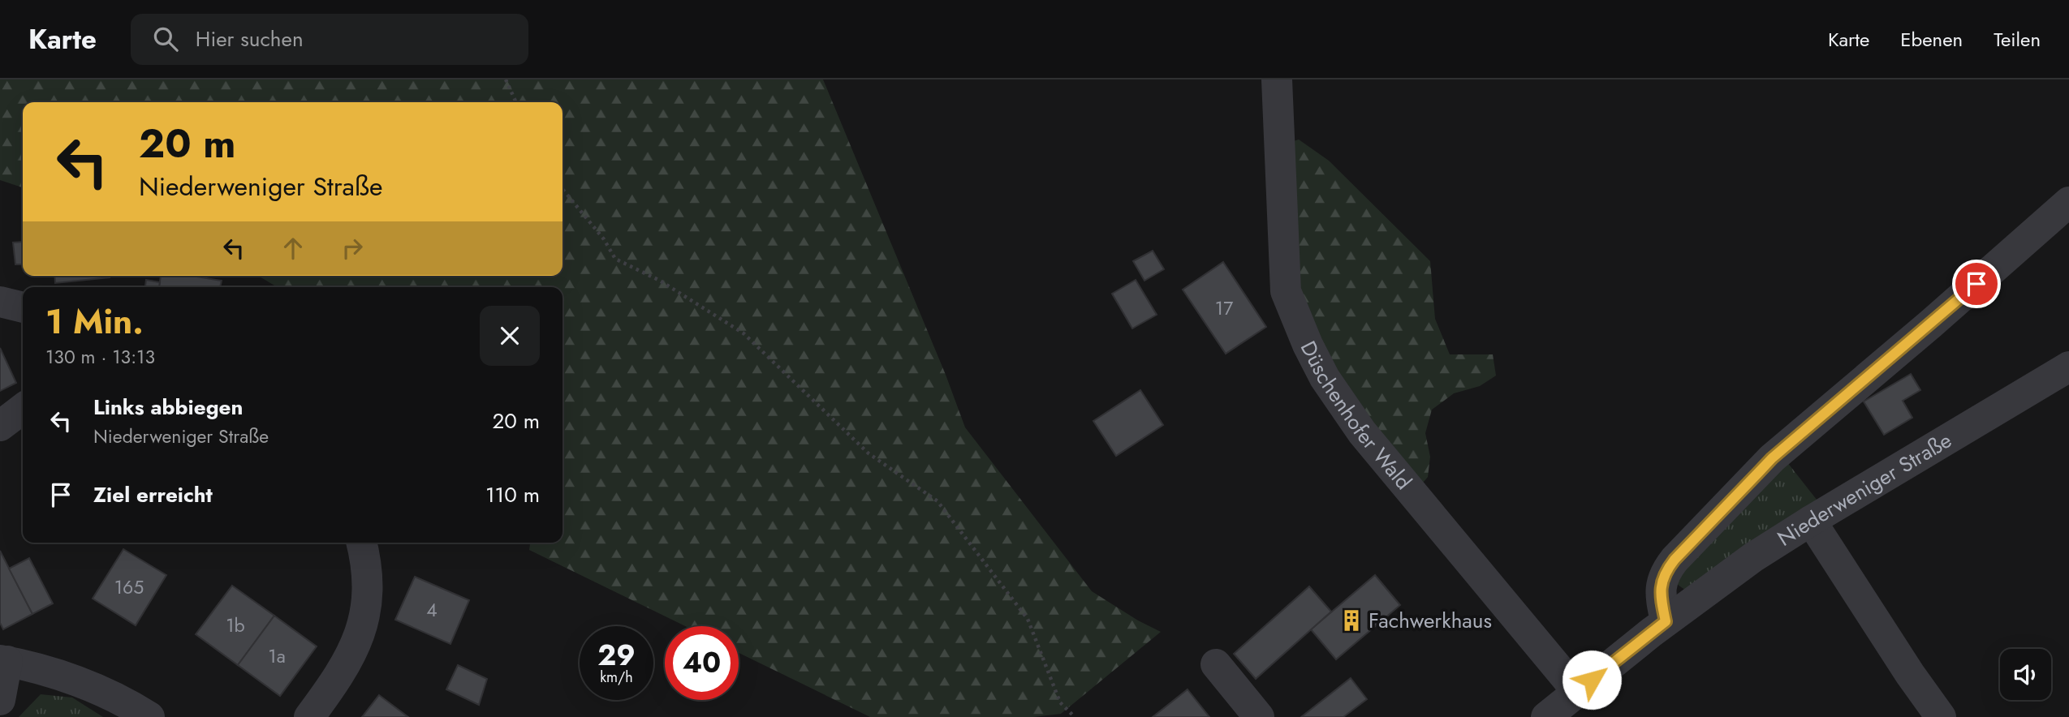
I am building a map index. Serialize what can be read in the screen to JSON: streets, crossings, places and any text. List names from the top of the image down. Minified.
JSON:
{"streets":{"street":["Düschenhofer Wald","Niederweniger Straße"]},"crossings":[["Düschenhofer Wald","Niederweniger Straße"]],"places":{"building":["Fachwerkhaus"]},"house_numbers":["17","165","4","1b","1a"],"page":{"header":"Karte","search":"Hier suchen","nav":["Karte","Ebenen","Teilen"],"turn":["20 m","Niederweniger Straße"],"heading":["1 Min.","130 m · 13:13"],"list":[{"name":"Links abbiegen","note":"Niederweniger Straße","value":"20 m"},{"name":"Ziel erreicht","value":"110 m"}],"speed":"29 km/h","limit":"40"}}
